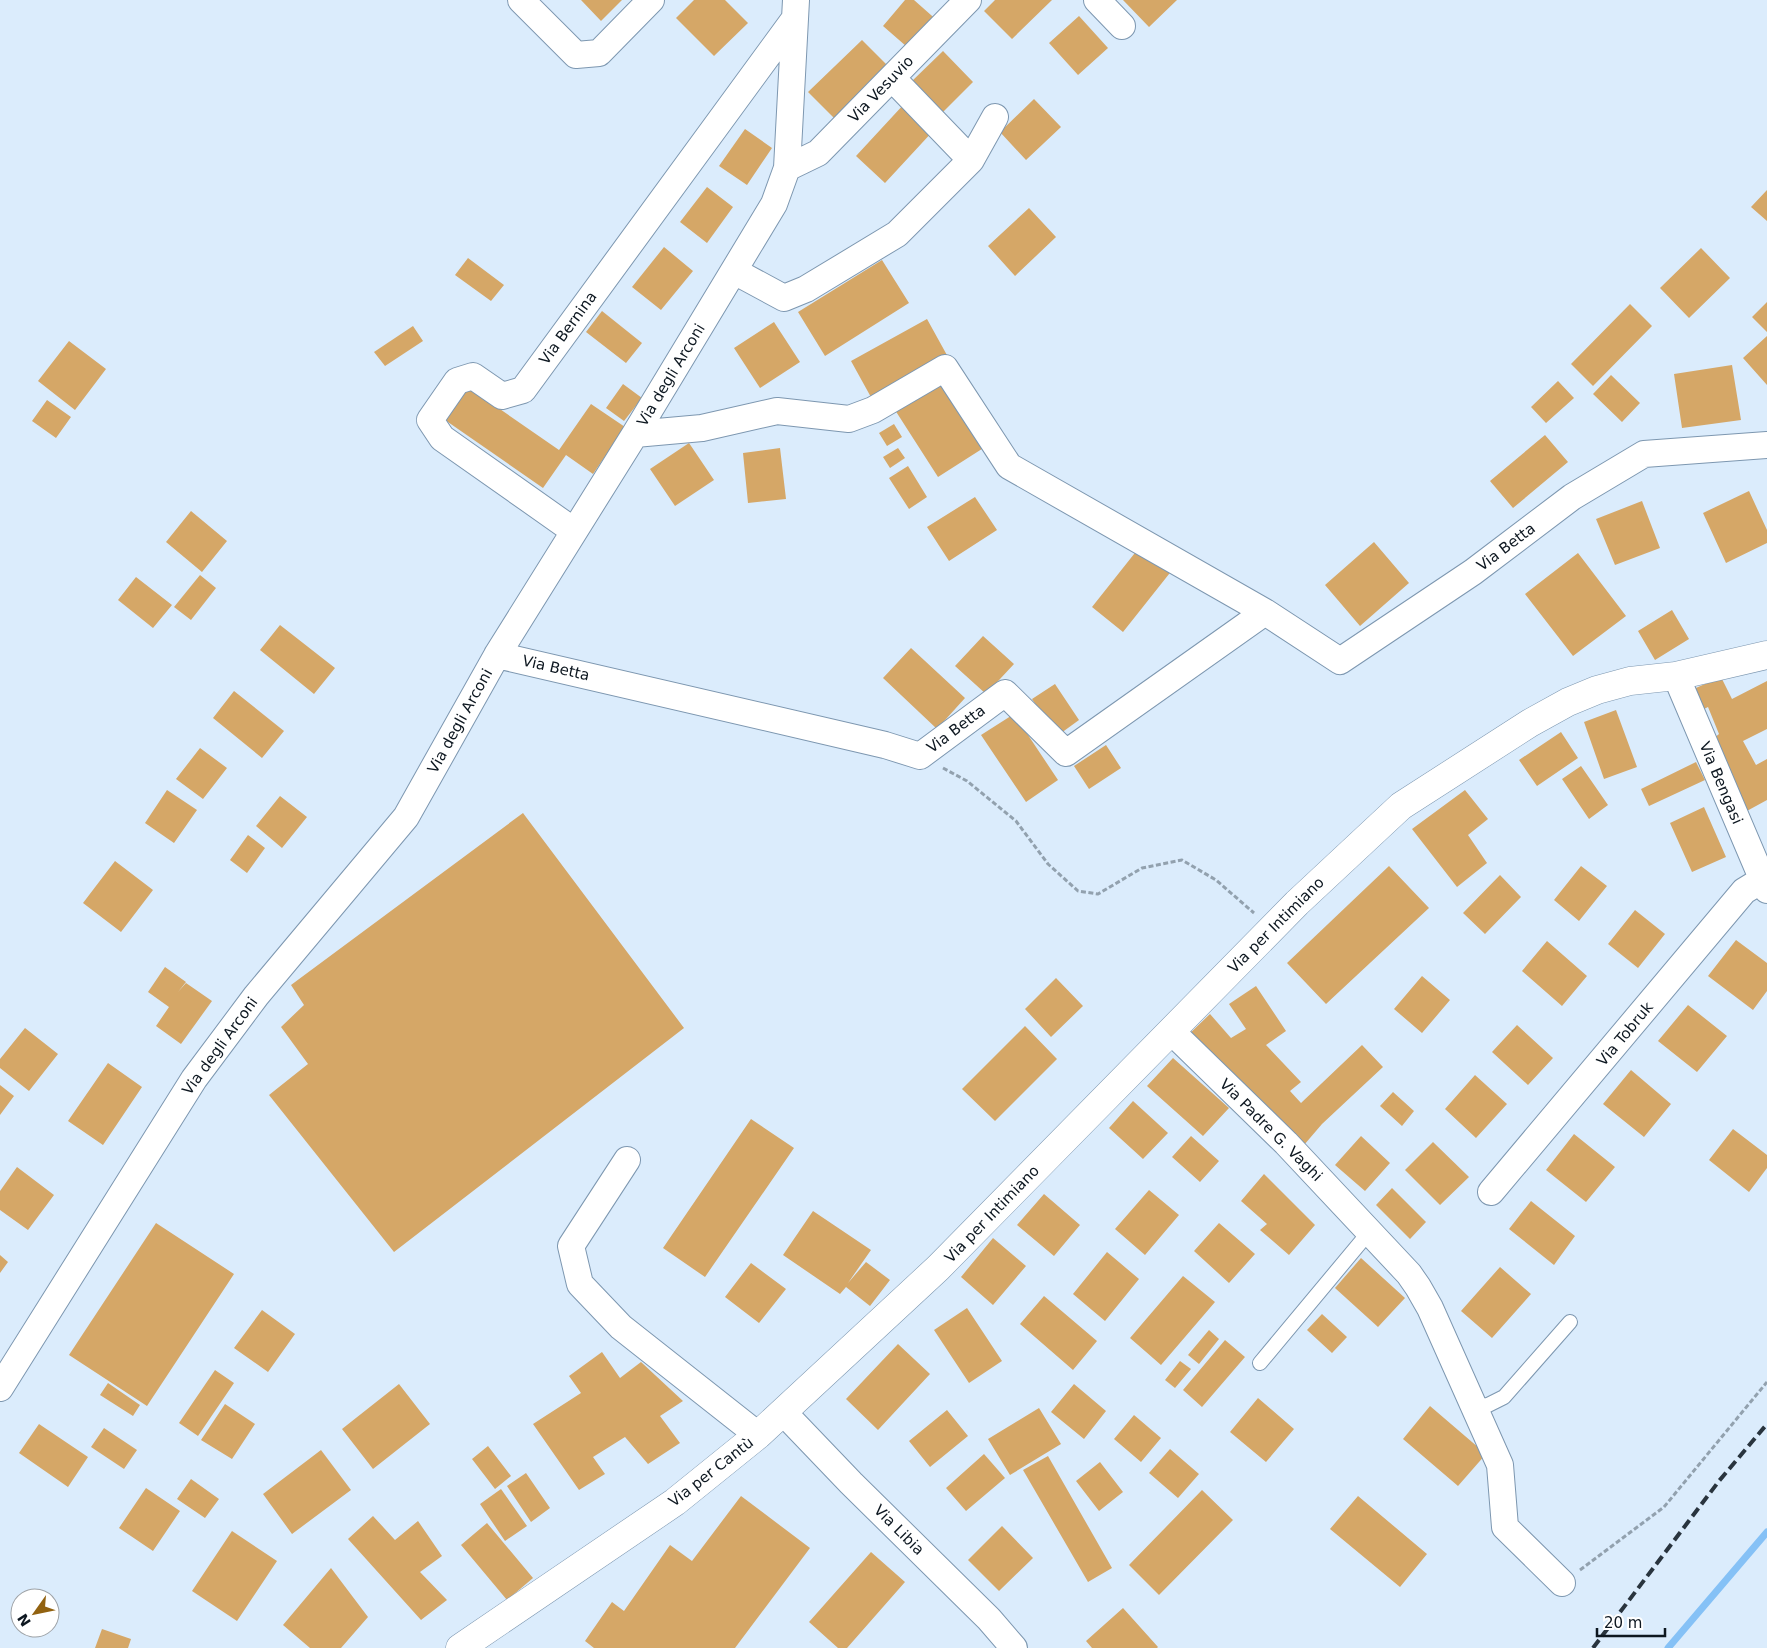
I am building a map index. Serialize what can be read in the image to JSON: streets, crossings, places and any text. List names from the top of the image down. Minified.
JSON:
{"streets":{"street":["Via Vesuvio","Via Bernina","Via degli Arconi","Via Betta","Via Bengasi","Via per Intimiano","Via Tobruk","Via Padre G. Vaghi","Via per Cantù","Via Libia"]},"crossings":[["Via Vesuvio","Via degli Arconi"],["Via Bernina","Via degli Arconi"],["Via degli Arconi","Via Betta"],["Via Bengasi","Via per Intimiano"],["Via Bengasi","Via Tobruk"],["Via per Intimiano","Via Padre G. Vaghi"],["Via per Intimiano","Via per Cantù"],["Via per Cantù","Via Libia"]],"scale_bar":"20 m","north":"bottom left"}
